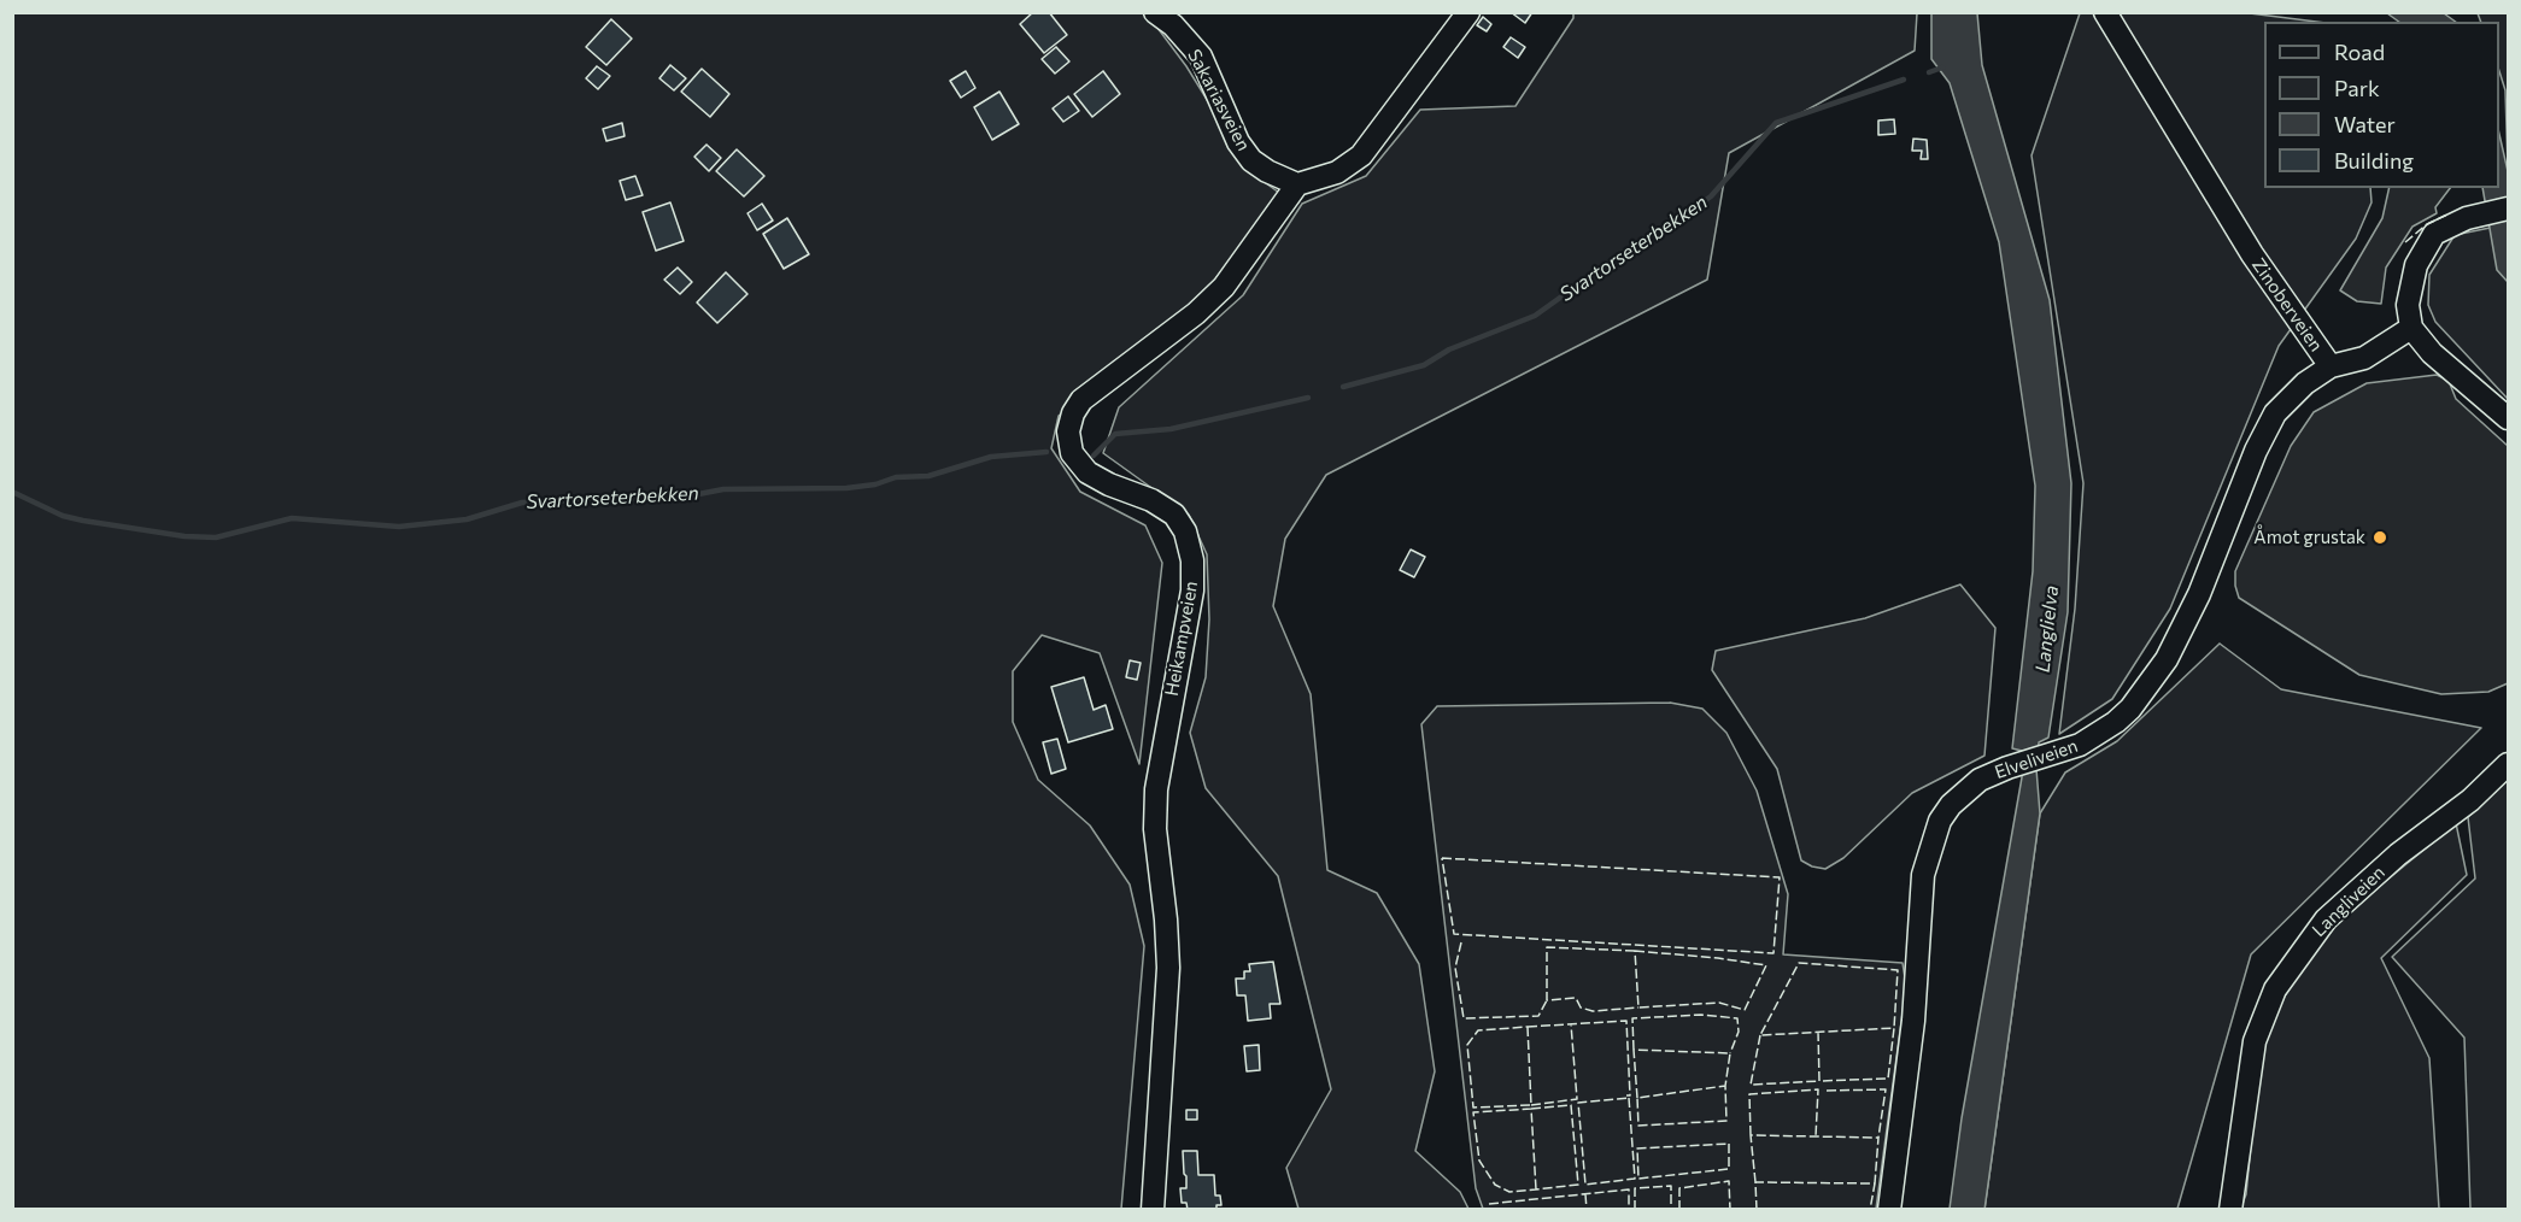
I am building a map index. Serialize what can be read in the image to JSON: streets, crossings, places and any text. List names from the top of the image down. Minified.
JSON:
{"streets":{"street":["Sakariasveien","Zinoberveien","Heikampveien","Elveliveien","Langliveien"]},"crossings":[["Sakariasveien","Heikampveien"],["Zinoberveien","Elveliveien"]],"water":["Svartorseterbekken","Langlielva"],"places":["Åmot grustak"],"legend":["Road","Park","Water","Building"]}
